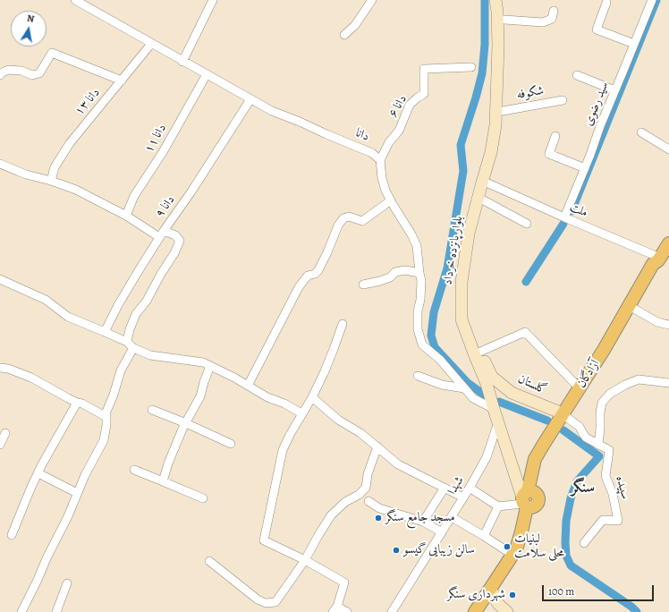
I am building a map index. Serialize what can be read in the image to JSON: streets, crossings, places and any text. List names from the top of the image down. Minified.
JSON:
{"streets":{"main road":["بلوار پانزده خرداد","آزادگان","گلستان"],"street":["شکوفه","دانا ۱۳","سید رضوی","دانا ۶","دانا","دانا ۱۱","دانا ۹","ملت","شهدا","سپیده"]},"crossings":[["شکوفه","بلوار پانزده خرداد"],["دانا ۱۳","دانا"],["سید رضوی","ملت"],["دانا ۶","دانا"],["دانا","دانا ۱۱"],["دانا","دانا ۹"],["ملت","بلوار پانزده خرداد"],["ملت","آزادگان"],["بلوار پانزده خرداد","آزادگان"],["بلوار پانزده خرداد","گلستان"],["بلوار پانزده خرداد","شهدا"],["آزادگان","گلستان"],["آزادگان","سپیده"],["گلستان","سپیده"]],"districts":["سنگر"],"places":["مسجد جامع سنگر","لبنیات محلی سلامت","سالن زیبایی گیسو","شهرداری سنگر"],"scale_bar":"100 m","north":"top"}
